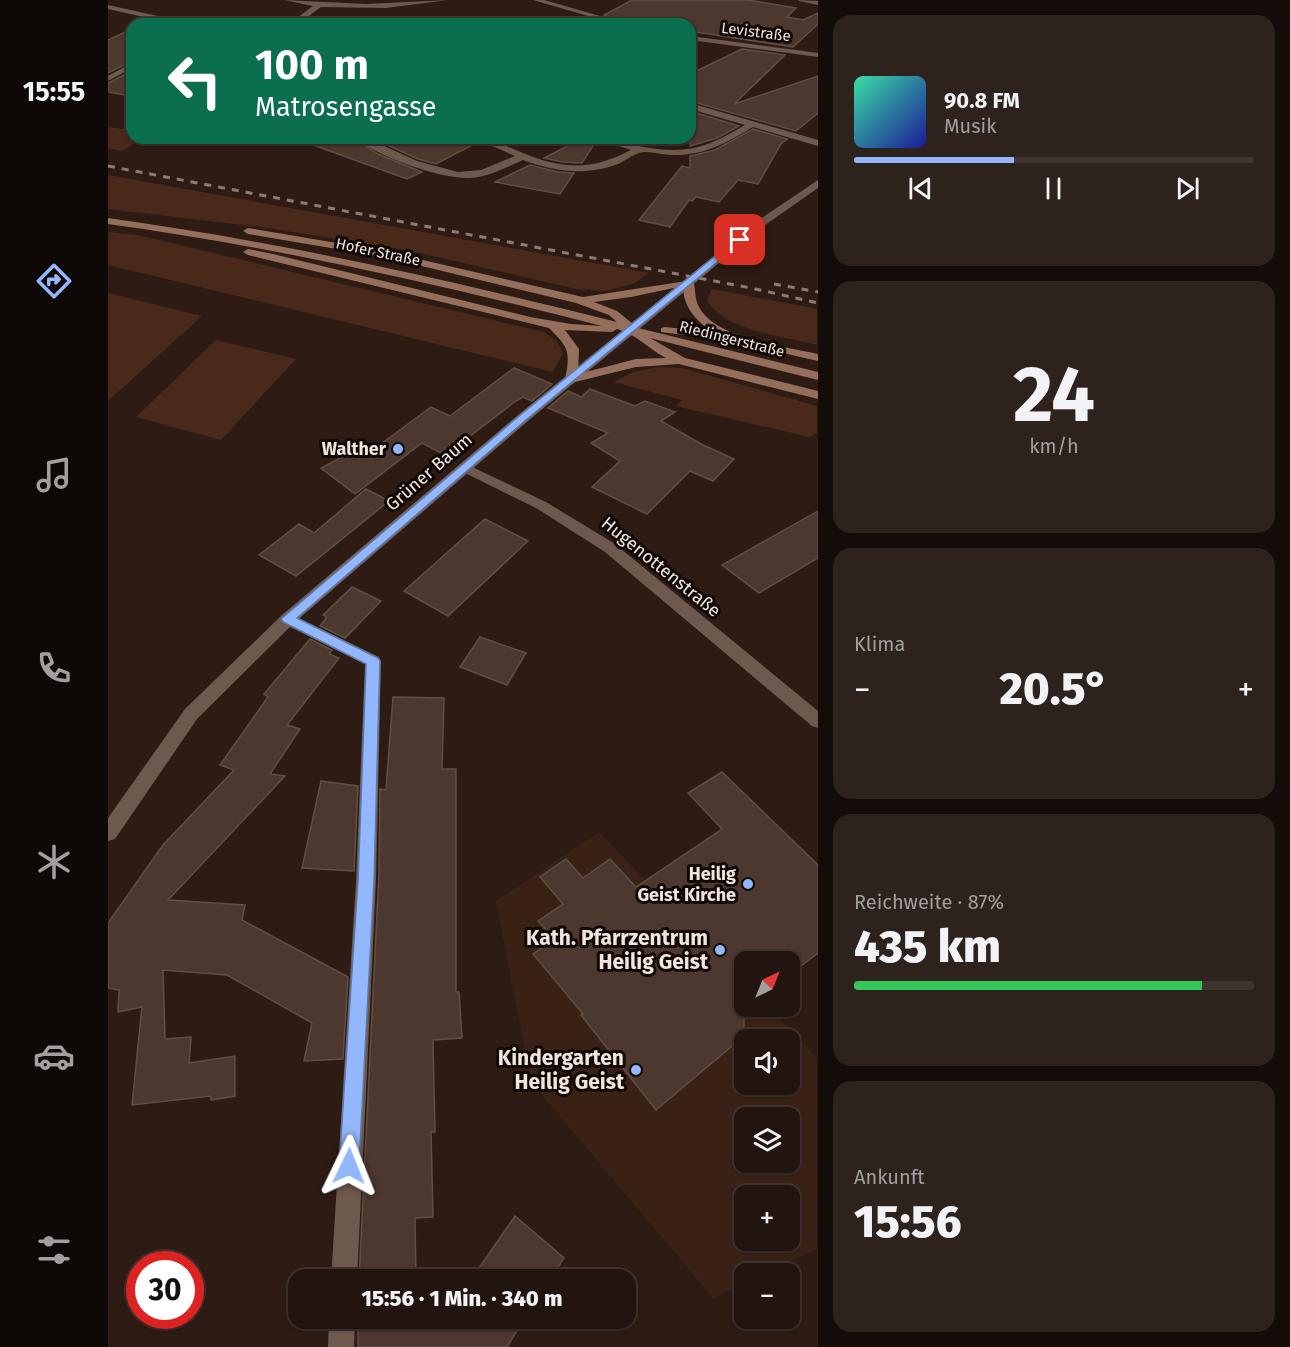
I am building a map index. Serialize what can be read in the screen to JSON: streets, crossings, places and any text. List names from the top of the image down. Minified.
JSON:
{"streets":{"main road":["Hofer Straße","Riedingerstraße"],"street":["Levistraße","Grüner Baum","Hugenottenstraße"]},"crossings":[["Hofer Straße","Riedingerstraße"],["Hofer Straße","Grüner Baum"],["Riedingerstraße","Grüner Baum"],["Grüner Baum","Hugenottenstraße"]],"places":["Walther","Heilig Geist Kirche","Kath. Pfarrzentrum Heilig Geist","Kindergarten Heilig Geist"],"north":"top right","page":{"tabs":"15:55","turn":["100 m","Matrosengasse"],"song":["90.8 FM","Musik"],"tile":[["24","km/h"],"Klima",["Reichweite · 87%","435 km"],["Ankunft","15:56"]],"heat":["−","20.5°","+"],"map_buttons":["+","−"],"limit":"30","trip":"15:56 · 1 Min. · 340 m"}}
